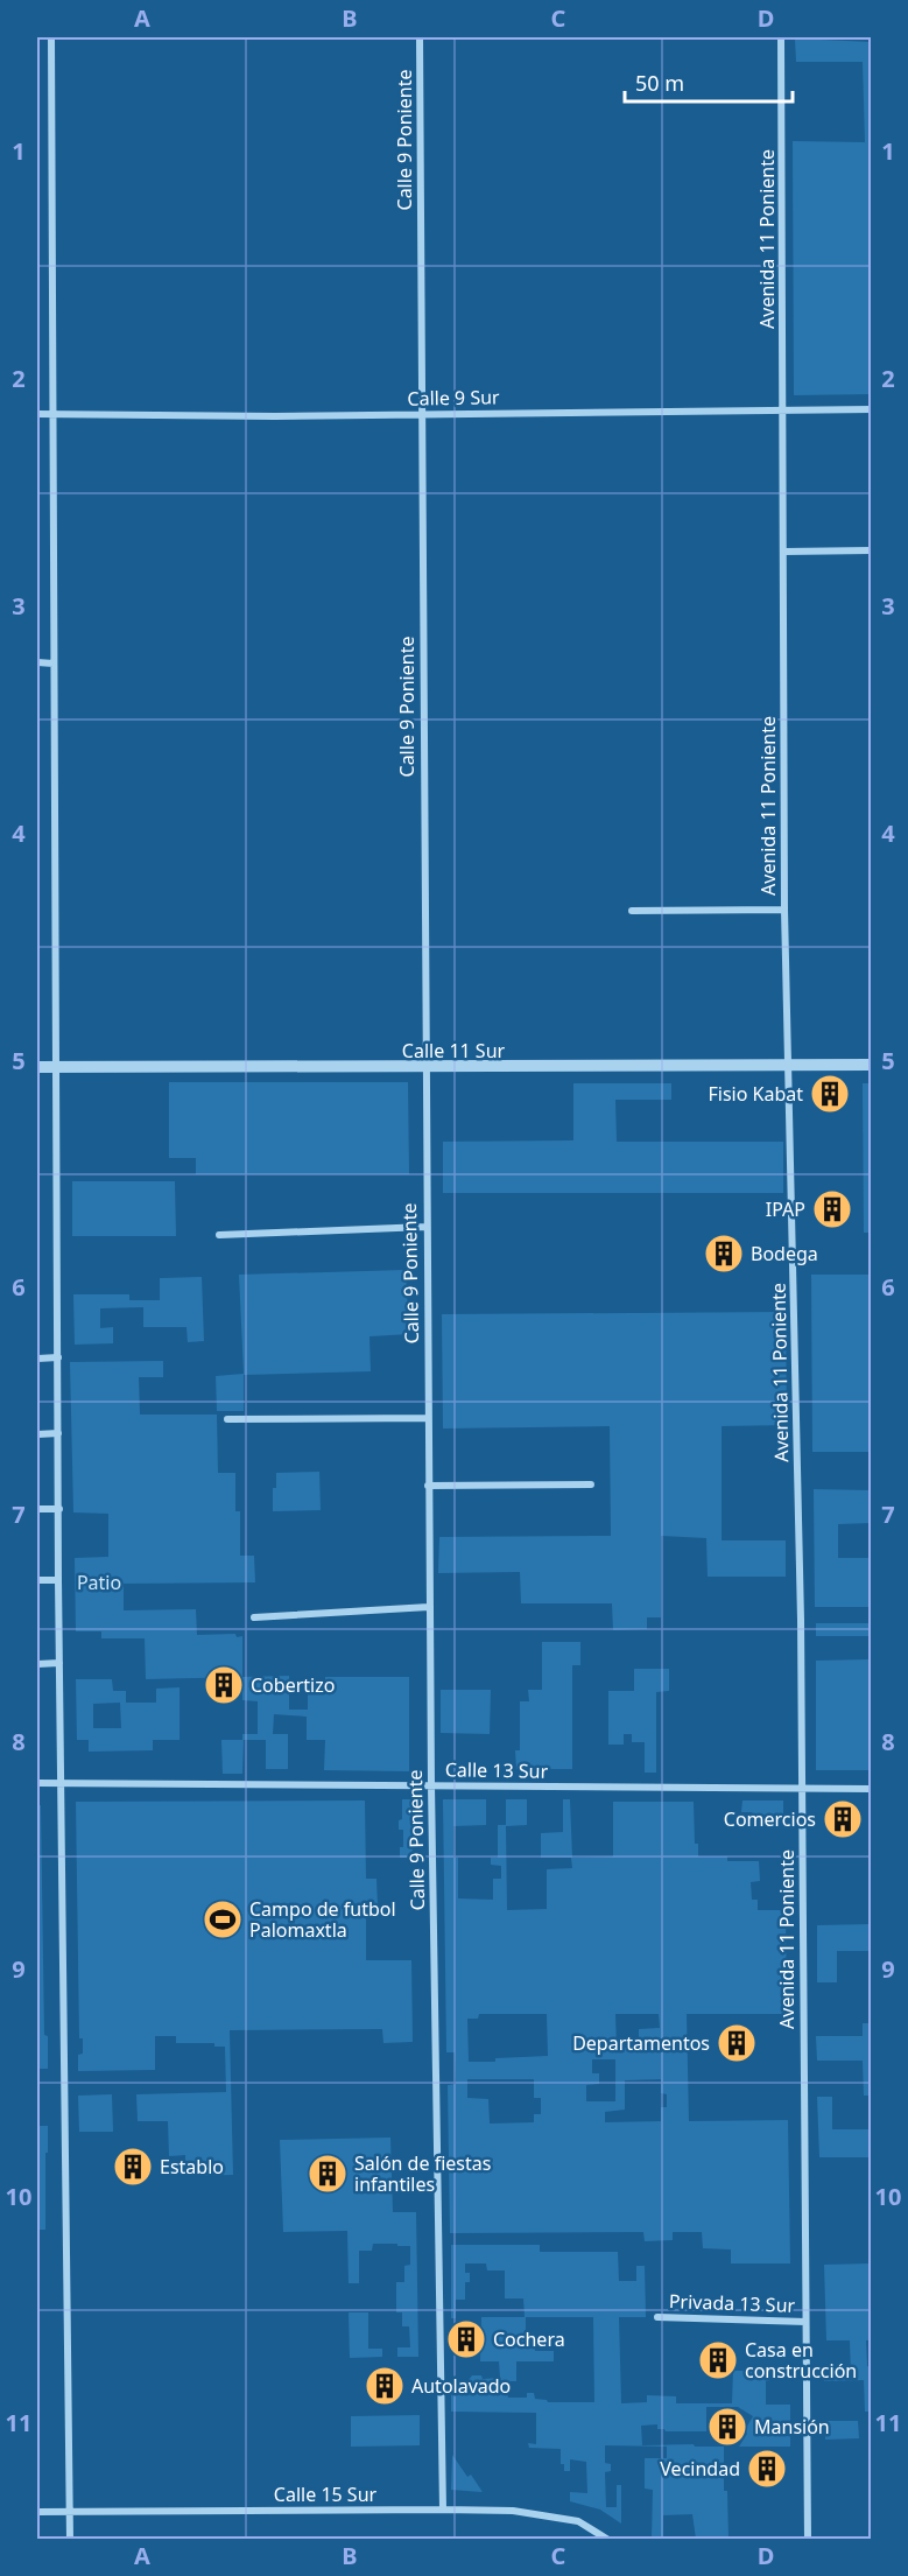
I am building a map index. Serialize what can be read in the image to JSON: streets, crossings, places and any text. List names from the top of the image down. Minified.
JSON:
{"streets":{"street":["Calle 9 Poniente","Avenida 11 Poniente","Calle 9 Sur","Calle 11 Sur","Calle 13 Sur","Privada 13 Sur","Calle 15 Sur"]},"crossings":[["Calle 9 Poniente","Calle 9 Sur"],["Calle 9 Poniente","Calle 11 Sur"],["Calle 9 Poniente","Calle 13 Sur"],["Calle 9 Poniente","Calle 15 Sur"],["Avenida 11 Poniente","Calle 9 Sur"],["Avenida 11 Poniente","Calle 11 Sur"],["Avenida 11 Poniente","Calle 13 Sur"],["Avenida 11 Poniente","Privada 13 Sur"]],"parks":["Patio"],"places":{"building":["Fisio Kabat","IPAP","Bodega","Cobertizo","Comercios","Departamentos","Establo","Salón de fiestas infantiles","Cochera","Casa en construcción","Autolavado","Mansión","Vecindad"],"sports":["Campo de futbol Palomaxtla"]},"scale_bar":"50 m","grid":{"columns":["A","B","C","D"],"rows":["1","2","3","4","5","6","7","8","9","10","11"]}}
